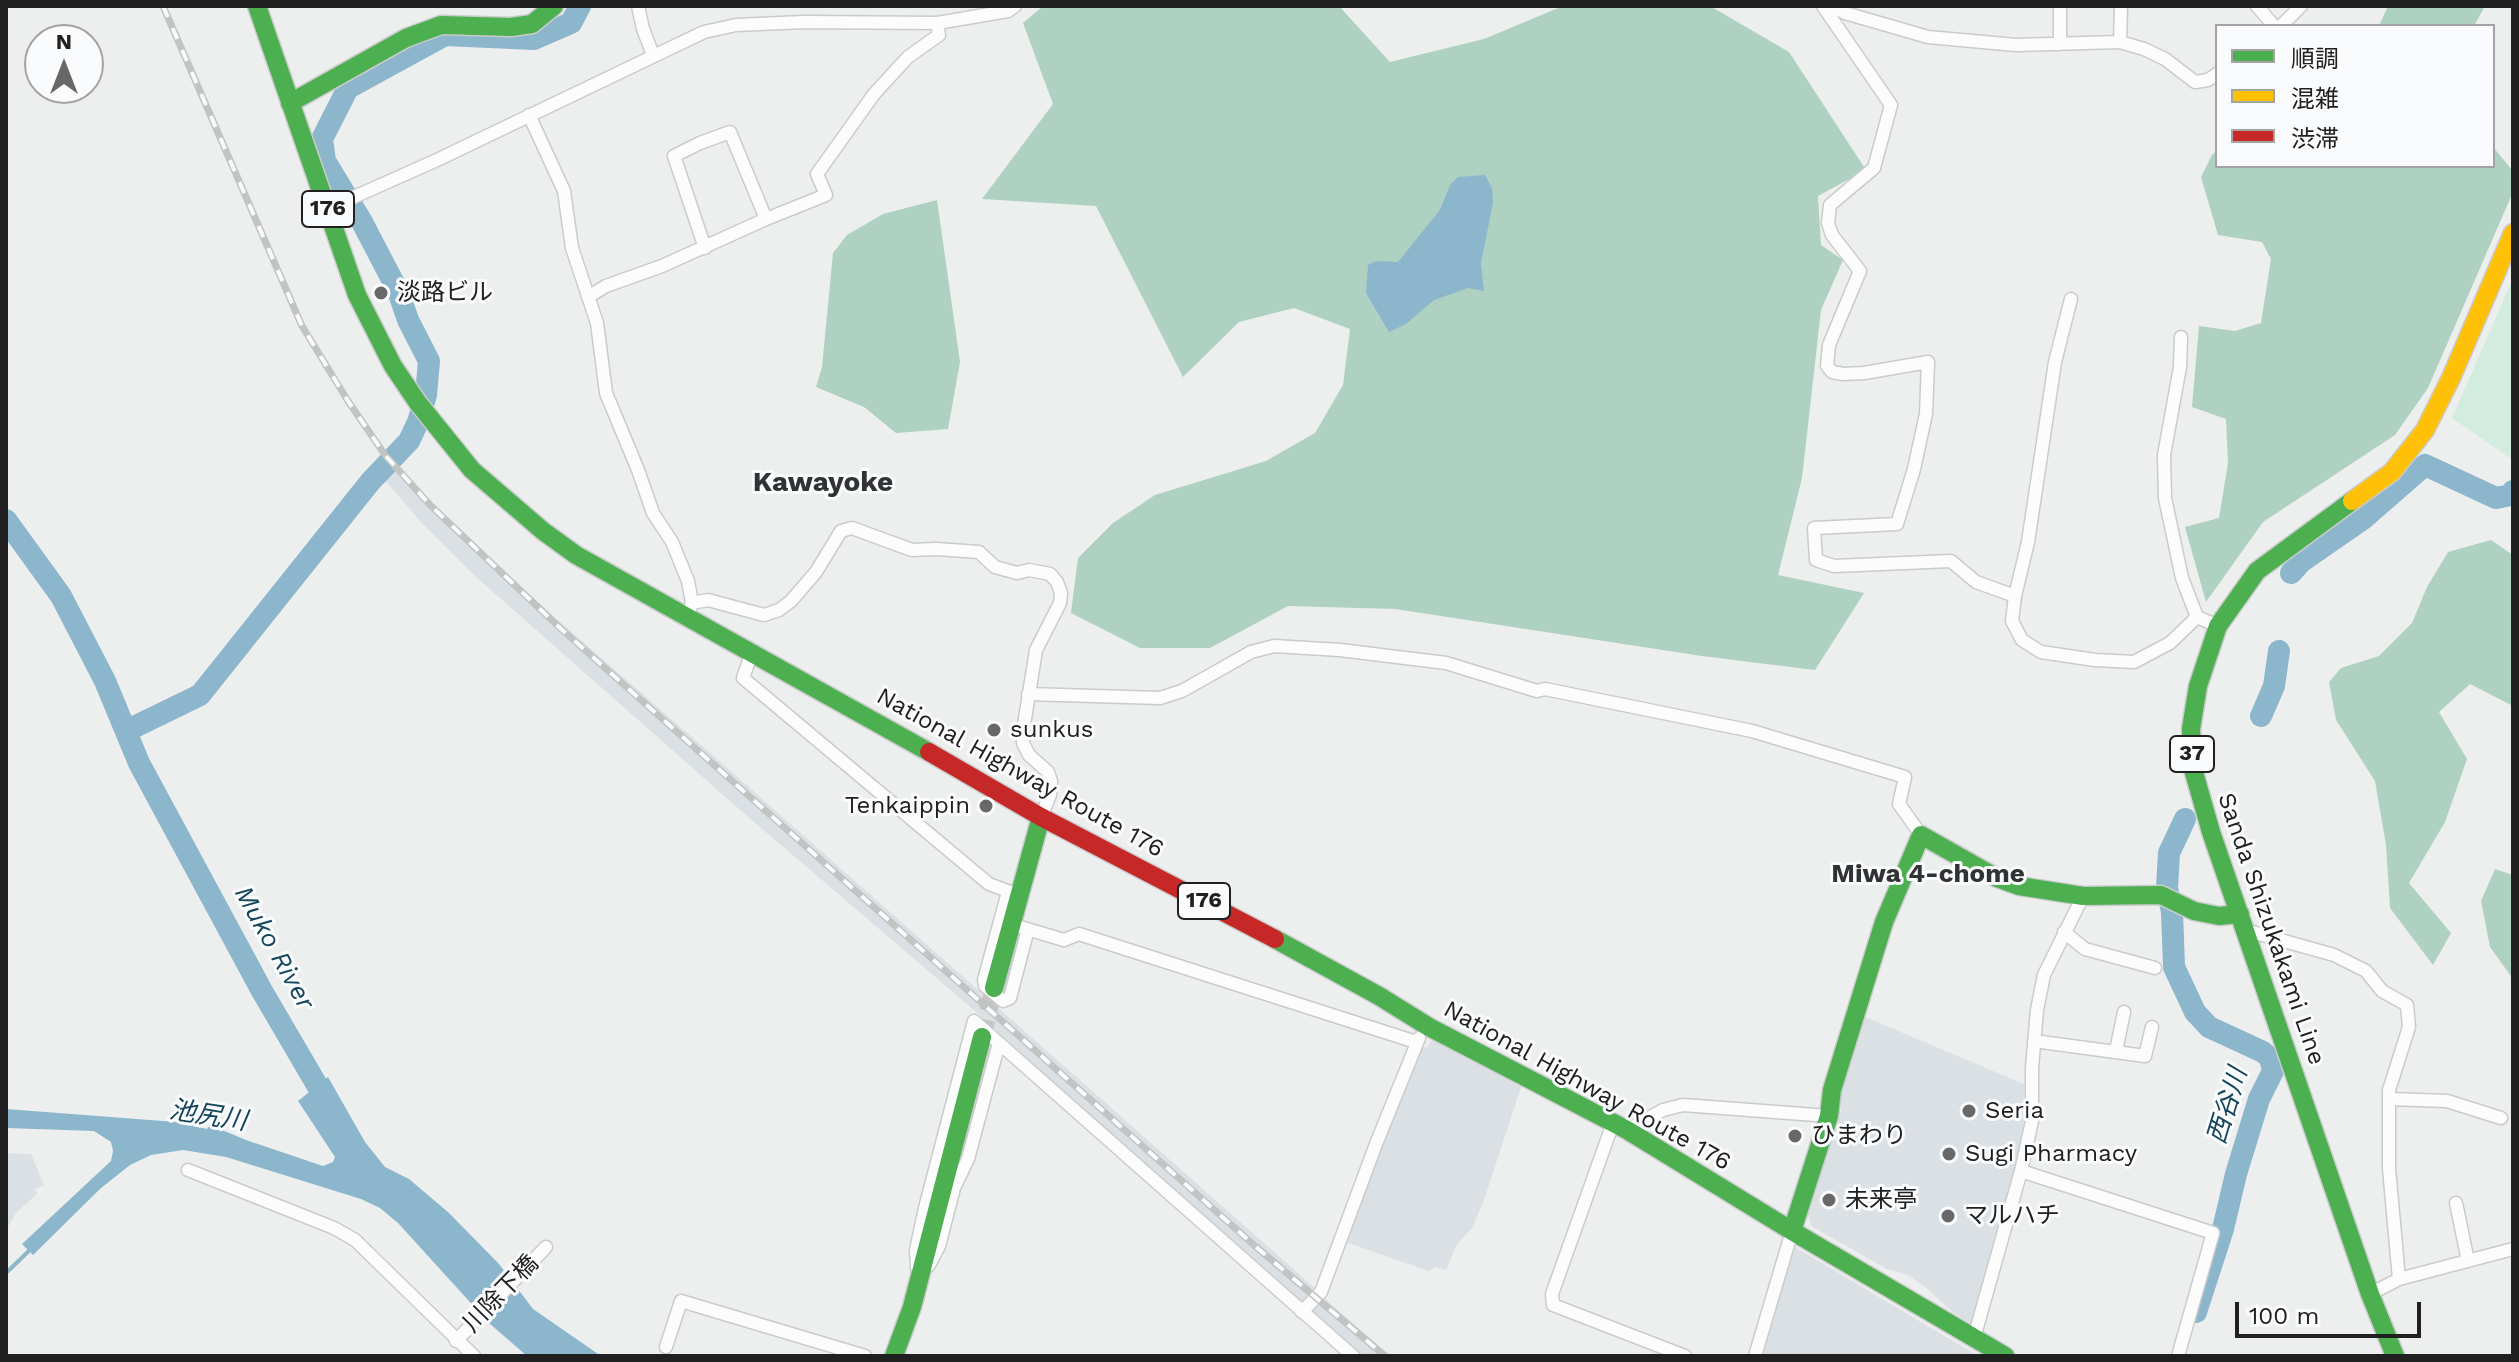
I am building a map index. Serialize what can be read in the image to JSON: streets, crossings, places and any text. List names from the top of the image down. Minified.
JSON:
{"streets":{"main road":["176","37","National Highway Route 176","Sanda Shizukakami Line"],"street":["川除下橋"]},"districts":["Kawayoke","Miwa 4-chome"],"water":["Muko River","西谷川","池尻川"],"places":["淡路ビル","sunkus","Tenkaippin","Seria","ひまわり","Sugi Pharmacy","未来亭","マルハチ"],"legend":["順調","混雑","渋滞"],"scale_bar":"100 m","north":"top"}
